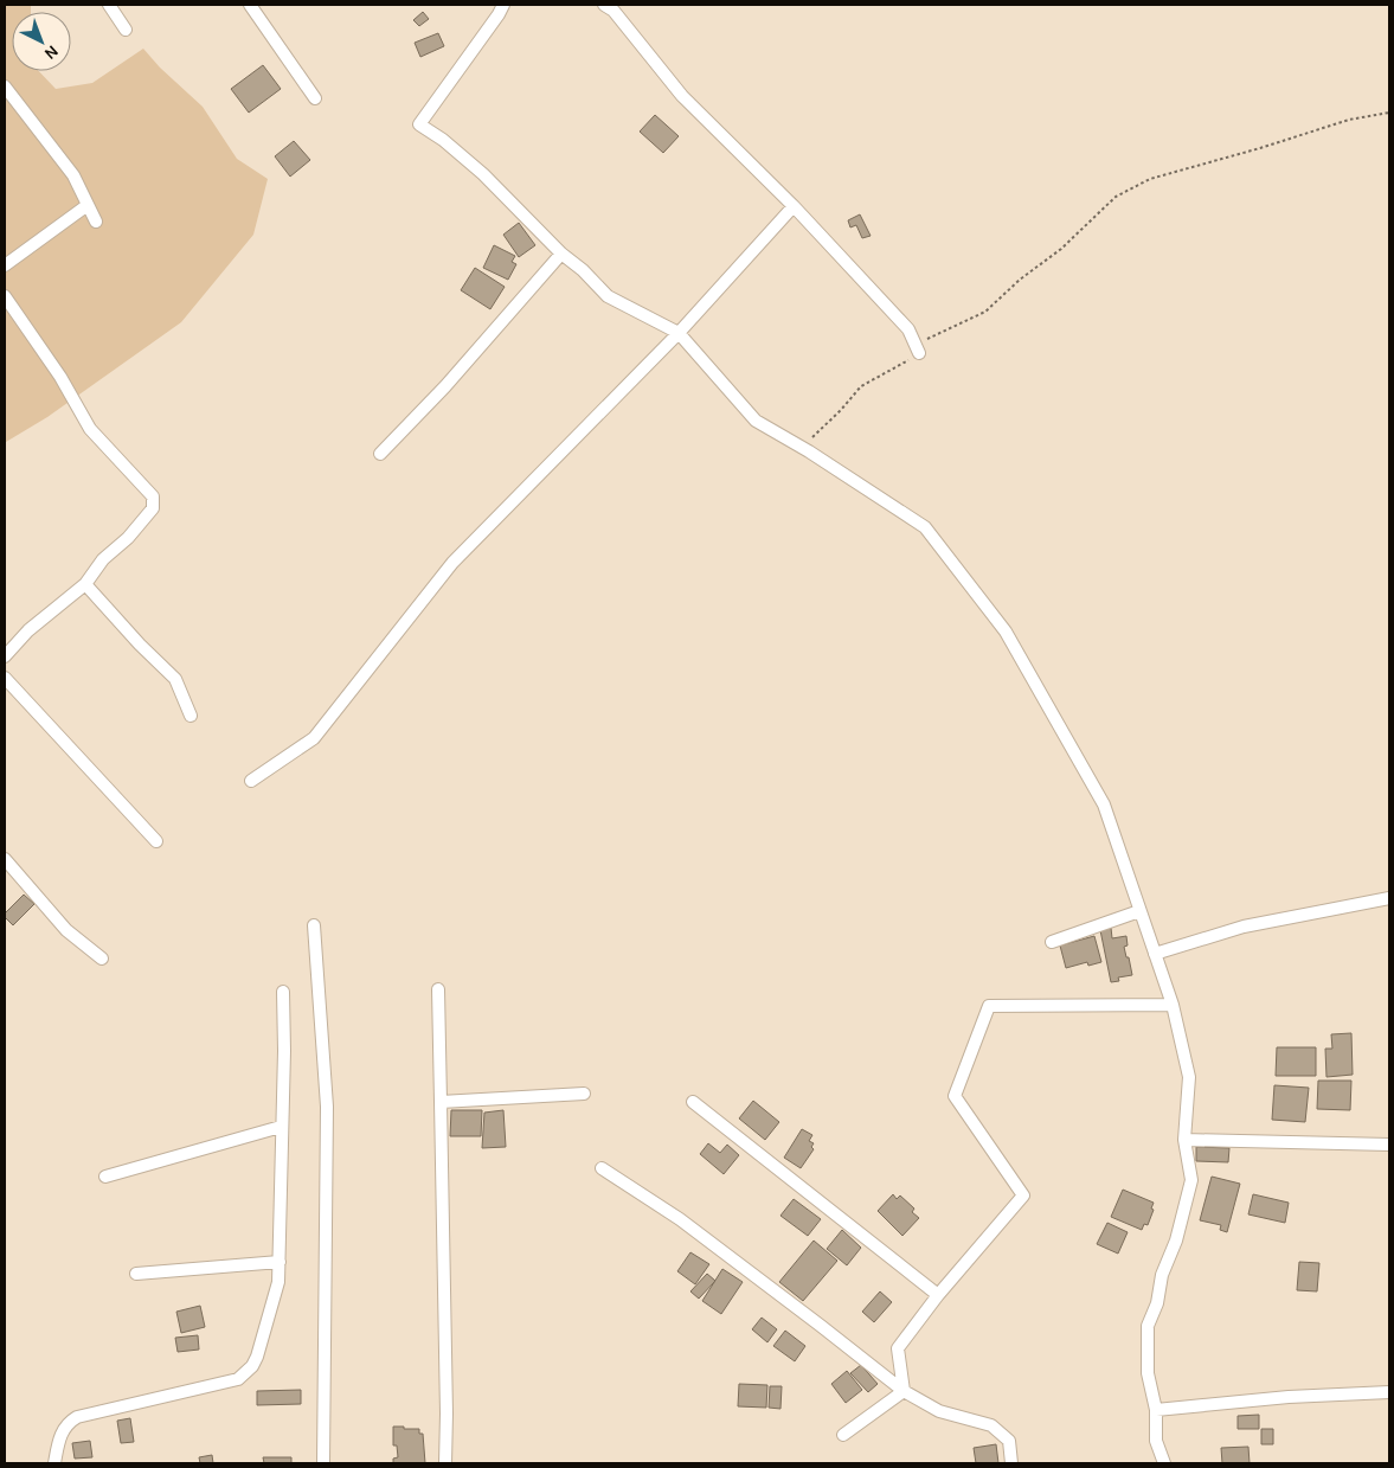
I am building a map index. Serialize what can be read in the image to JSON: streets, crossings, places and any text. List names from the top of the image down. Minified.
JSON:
{"north":"bottom right"}
